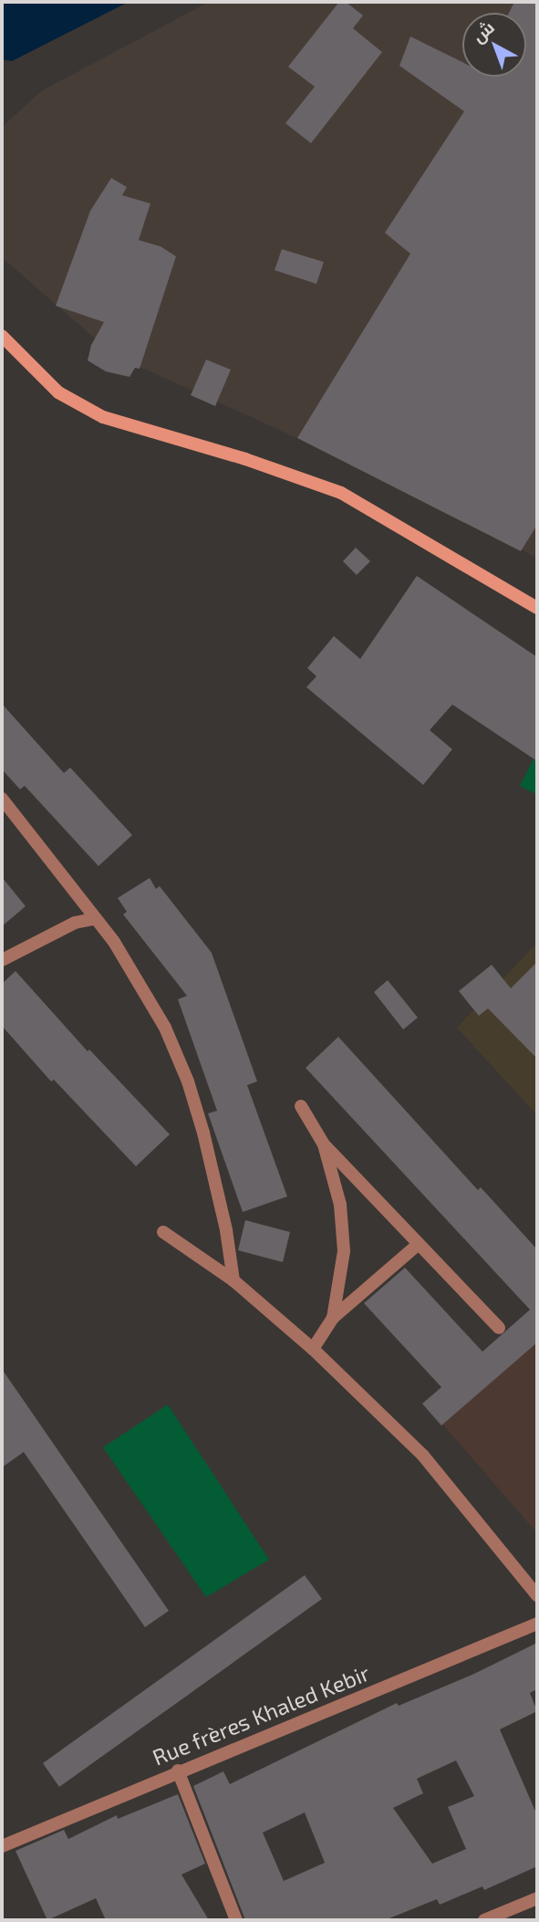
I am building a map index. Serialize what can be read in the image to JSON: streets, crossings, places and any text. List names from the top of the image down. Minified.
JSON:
{"streets":{"street":["Rue frères Khaled Kebir"]},"north":"top left"}
